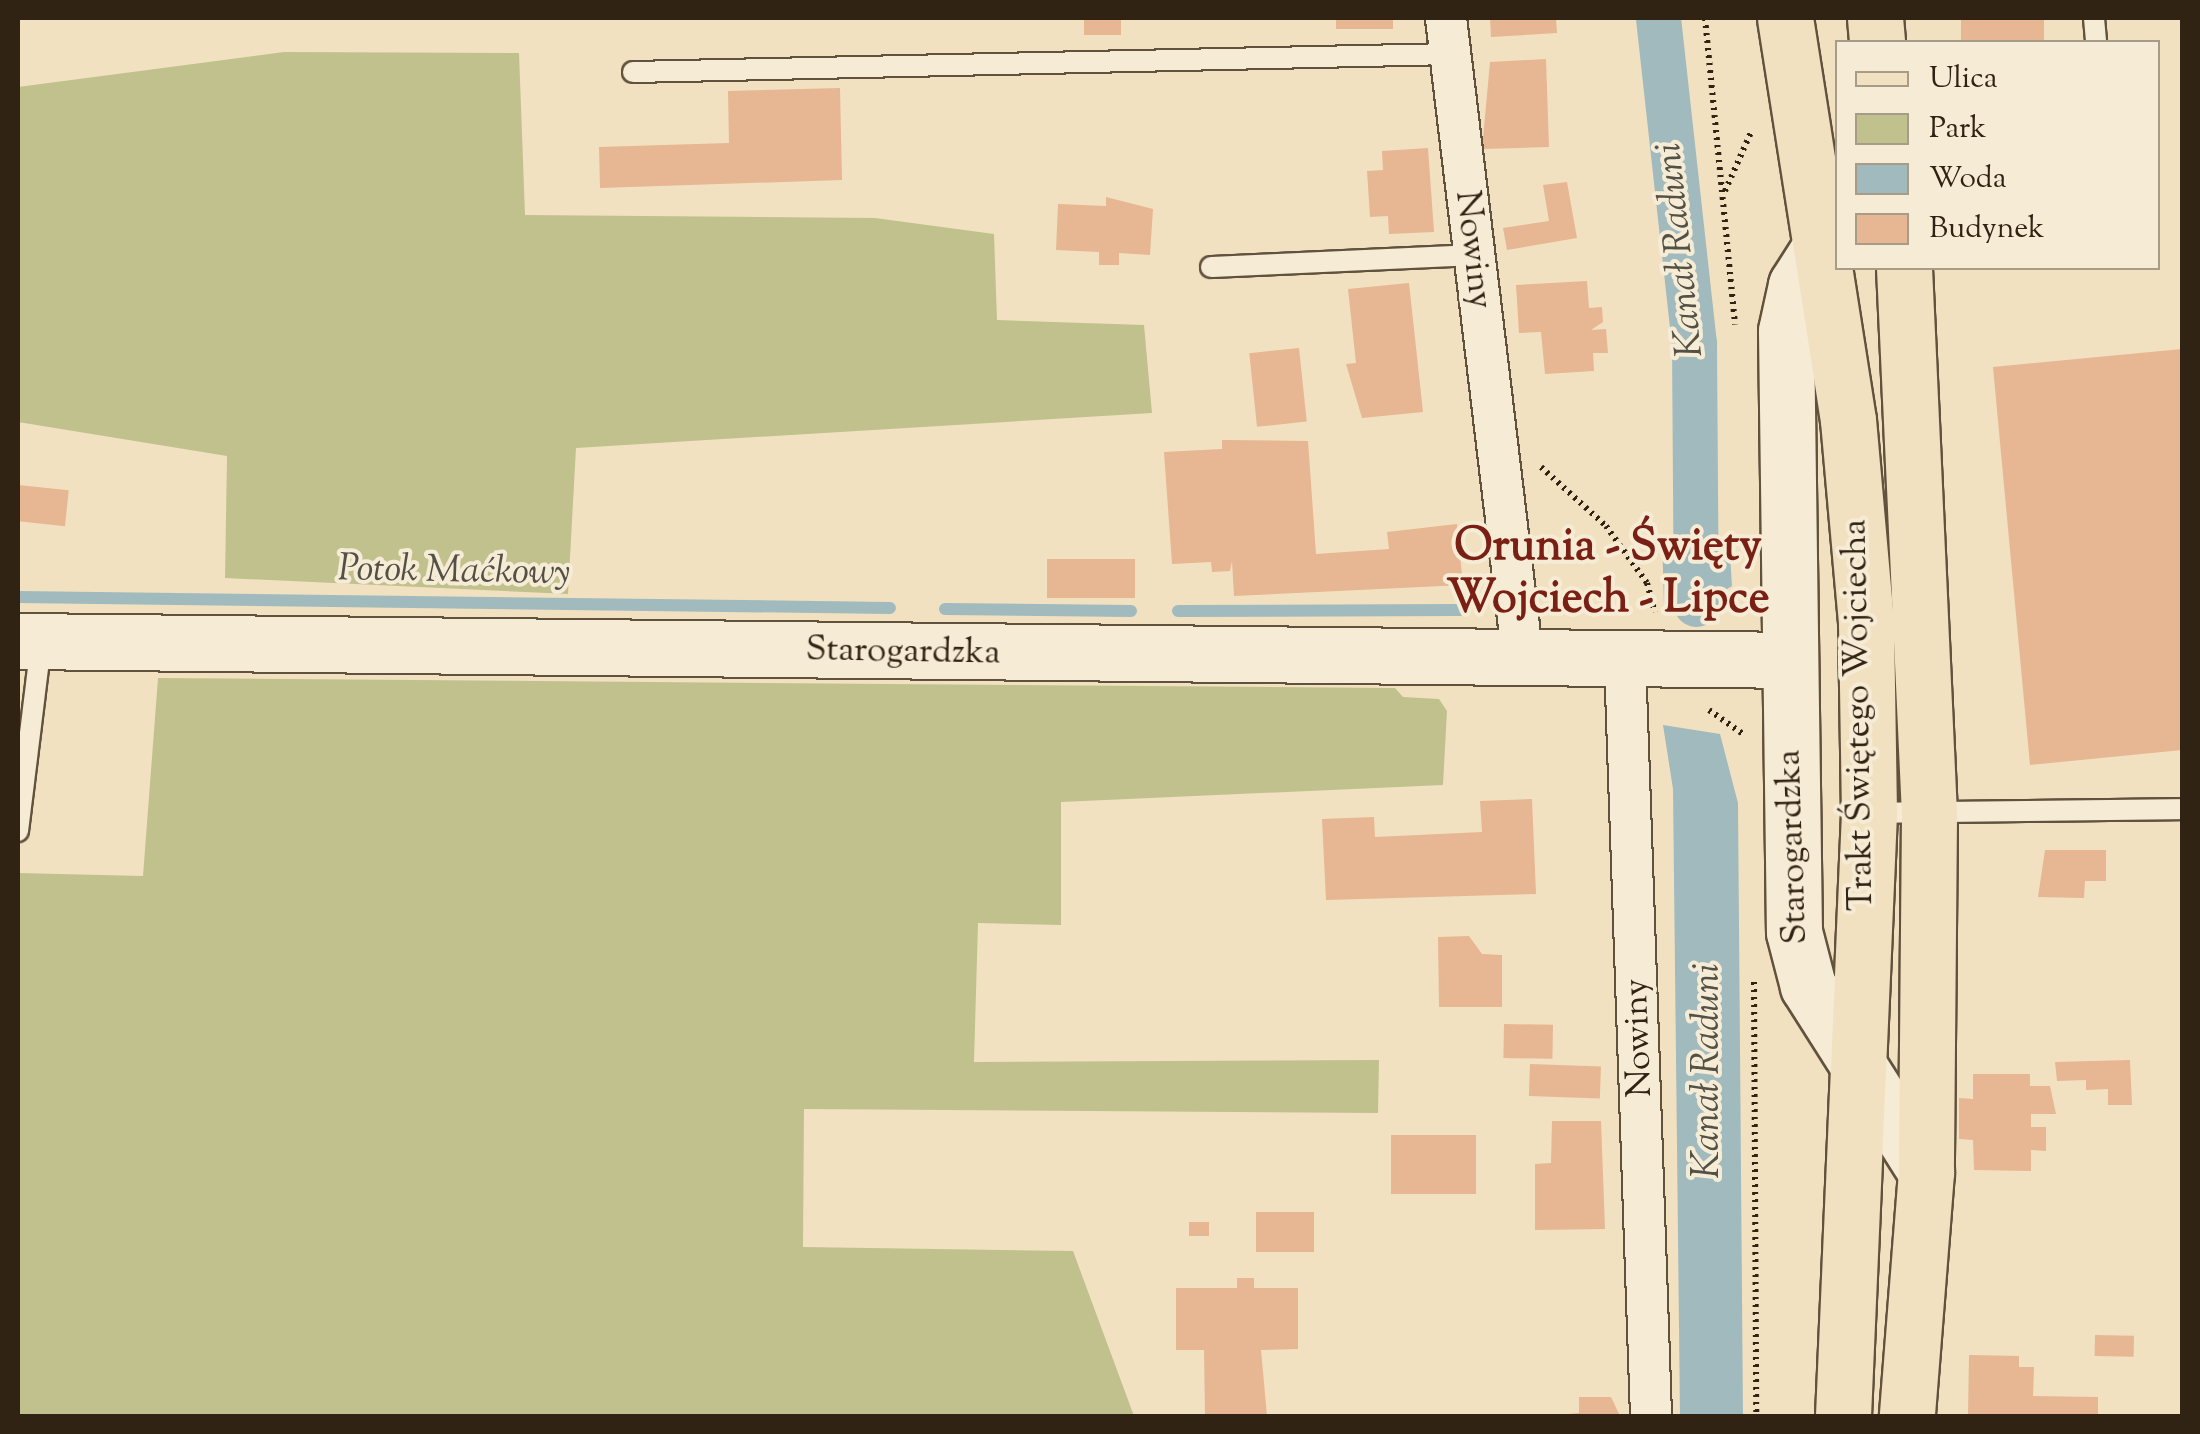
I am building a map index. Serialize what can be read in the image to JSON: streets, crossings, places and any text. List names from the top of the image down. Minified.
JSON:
{"streets":{"main road":["Starogardzka","Trakt Świętego Wojciecha"],"street":["Nowiny"]},"crossings":[["Nowiny","Starogardzka"],["Starogardzka","Trakt Świętego Wojciecha"]],"districts":["Orunia - Święty Wojciech - Lipce"],"water":["Kanał Raduni","Potok Maćkowy"],"legend":["Ulica","Park","Woda","Budynek"]}
